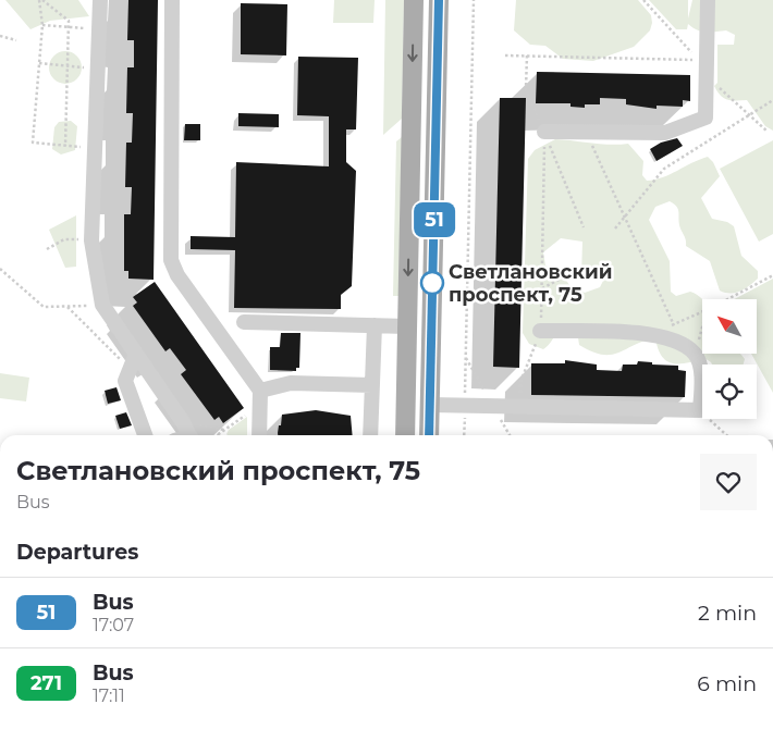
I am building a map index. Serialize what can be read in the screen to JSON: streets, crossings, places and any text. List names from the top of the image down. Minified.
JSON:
{"places":["Светлановский проспект, 75"],"lines":["bus line 51"],"north":"top left","page":{"on_map":"51","heading":[["Светлановский проспект, 75","Bus"],"Departures"],"list":[{"mark":"51","name":"Bus","note":"17:07","value":"2 min"},{"mark":"271","name":"Bus","note":"17:11","value":"6 min"}]}}
